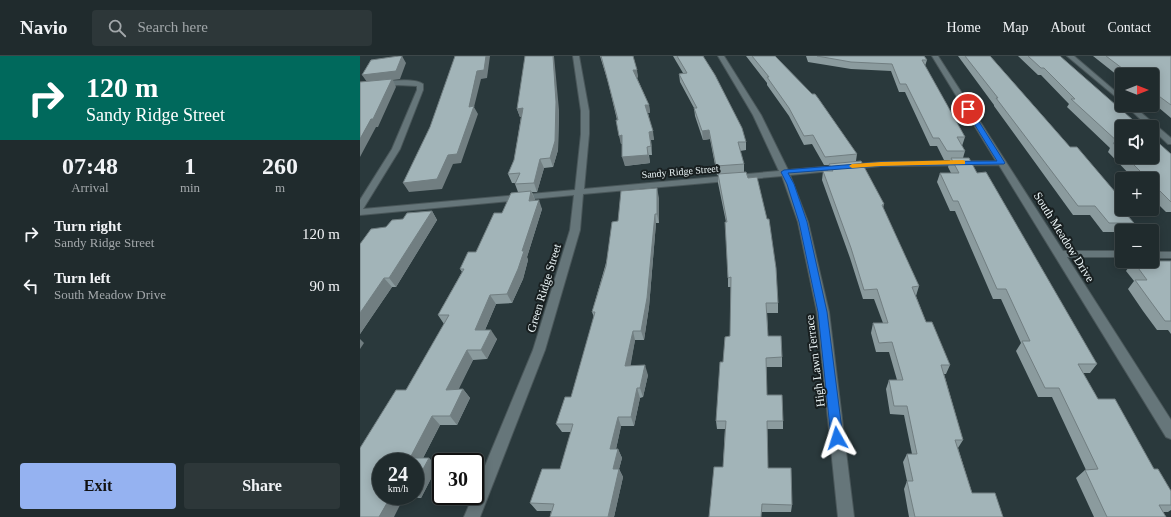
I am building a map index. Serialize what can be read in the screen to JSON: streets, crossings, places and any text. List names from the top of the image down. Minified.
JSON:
{"streets":{"street":["Sandy Ridge Street","South Meadow Drive","Green Ridge Street","High Lawn Terrace"]},"crossings":[["Sandy Ridge Street","South Meadow Drive"],["Sandy Ridge Street","Green Ridge Street"],["Sandy Ridge Street","High Lawn Terrace"]],"north":"right","page":{"header":"Navio","search":"Search here","nav":["Home","Map","About","Contact"],"turn":["120 m","Sandy Ridge Street"],"map_buttons":["+","−"],"eta":["07:48","Arrival","1","min","260","m"],"list":[{"name":"Turn right","note":"Sandy Ridge Street","value":"120 m"},{"name":"Turn left","note":"South Meadow Drive","value":"90 m"}],"speed":"24 km/h","limit":"30","buttons":["Exit","Share"]}}
